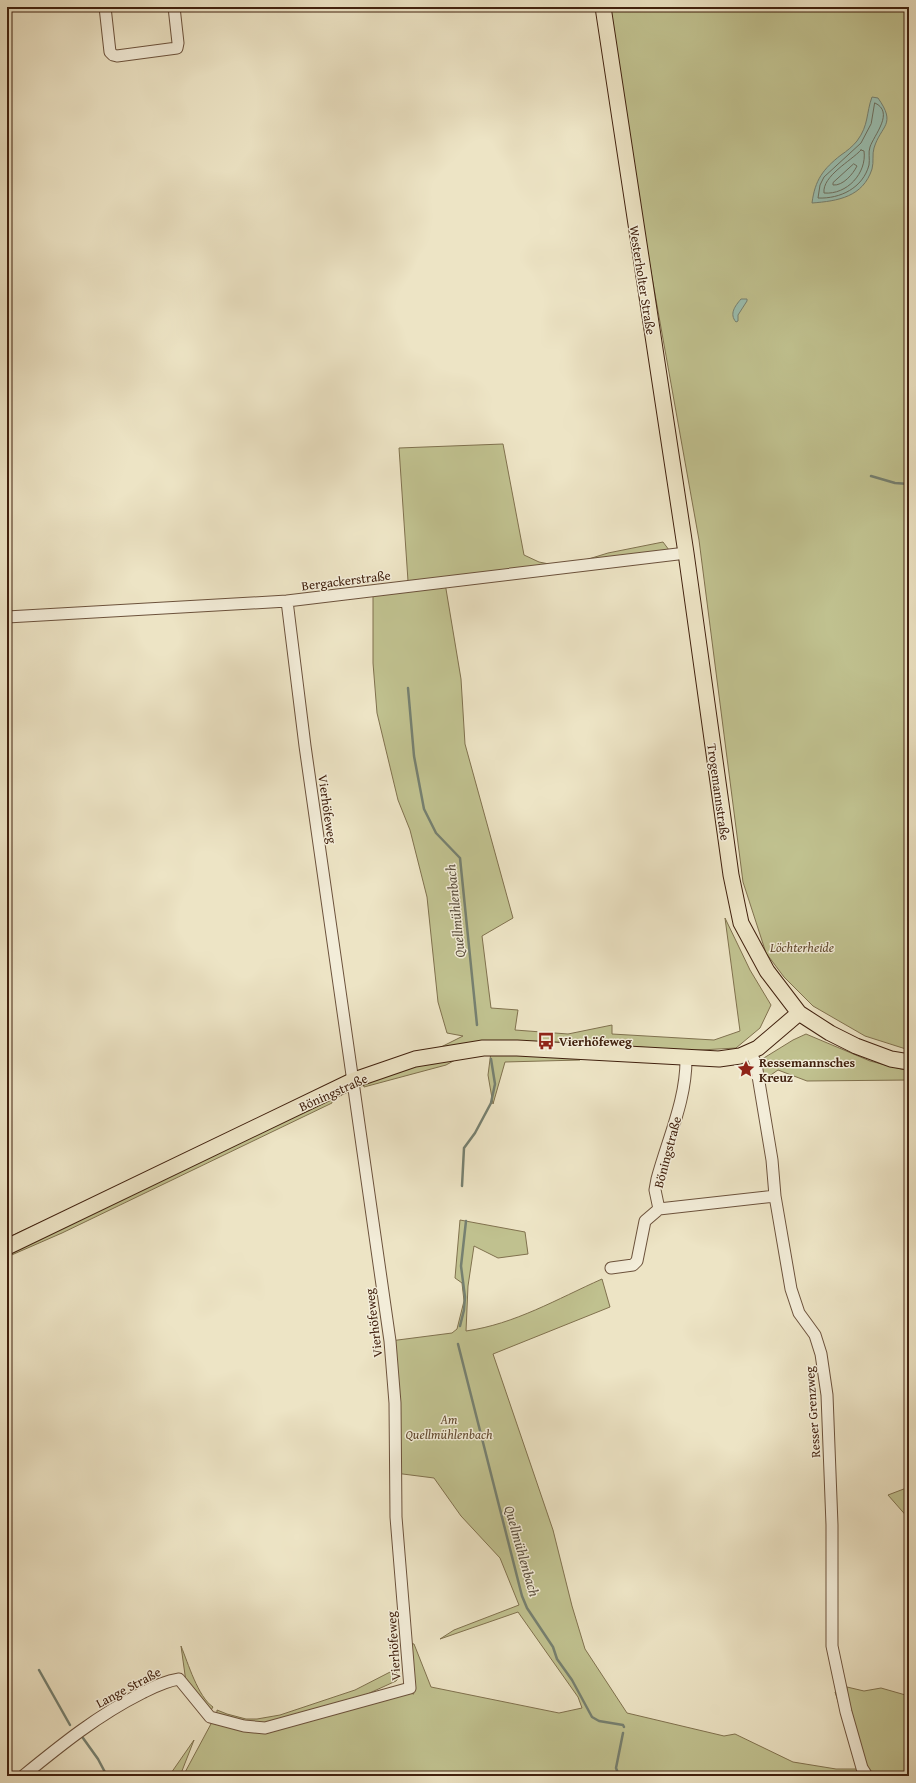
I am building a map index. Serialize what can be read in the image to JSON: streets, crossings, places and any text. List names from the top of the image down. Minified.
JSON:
{"streets":{"main road":["Westerholter Straße","Trogemannstraße","Böningstraße"],"street":["Bergackerstraße","Vierhöfeweg","Resser Grenzweg","Lange Straße"]},"crossings":[["Westerholter Straße","Bergackerstraße"],["Westerholter Straße","Trogemannstraße"],["Bergackerstraße","Trogemannstraße"],["Bergackerstraße","Vierhöfeweg"],["Trogemannstraße","Böningstraße"],["Vierhöfeweg","Böningstraße"],["Vierhöfeweg","Lange Straße"],["Böningstraße","Resser Grenzweg"]],"water":["Quellmühlenbach"],"parks":["Löchterheide","Am Quellmühlenbach"],"places":{"bus stop":["Vierhöfeweg"],"place":["Ressemannsches Kreuz"]}}
